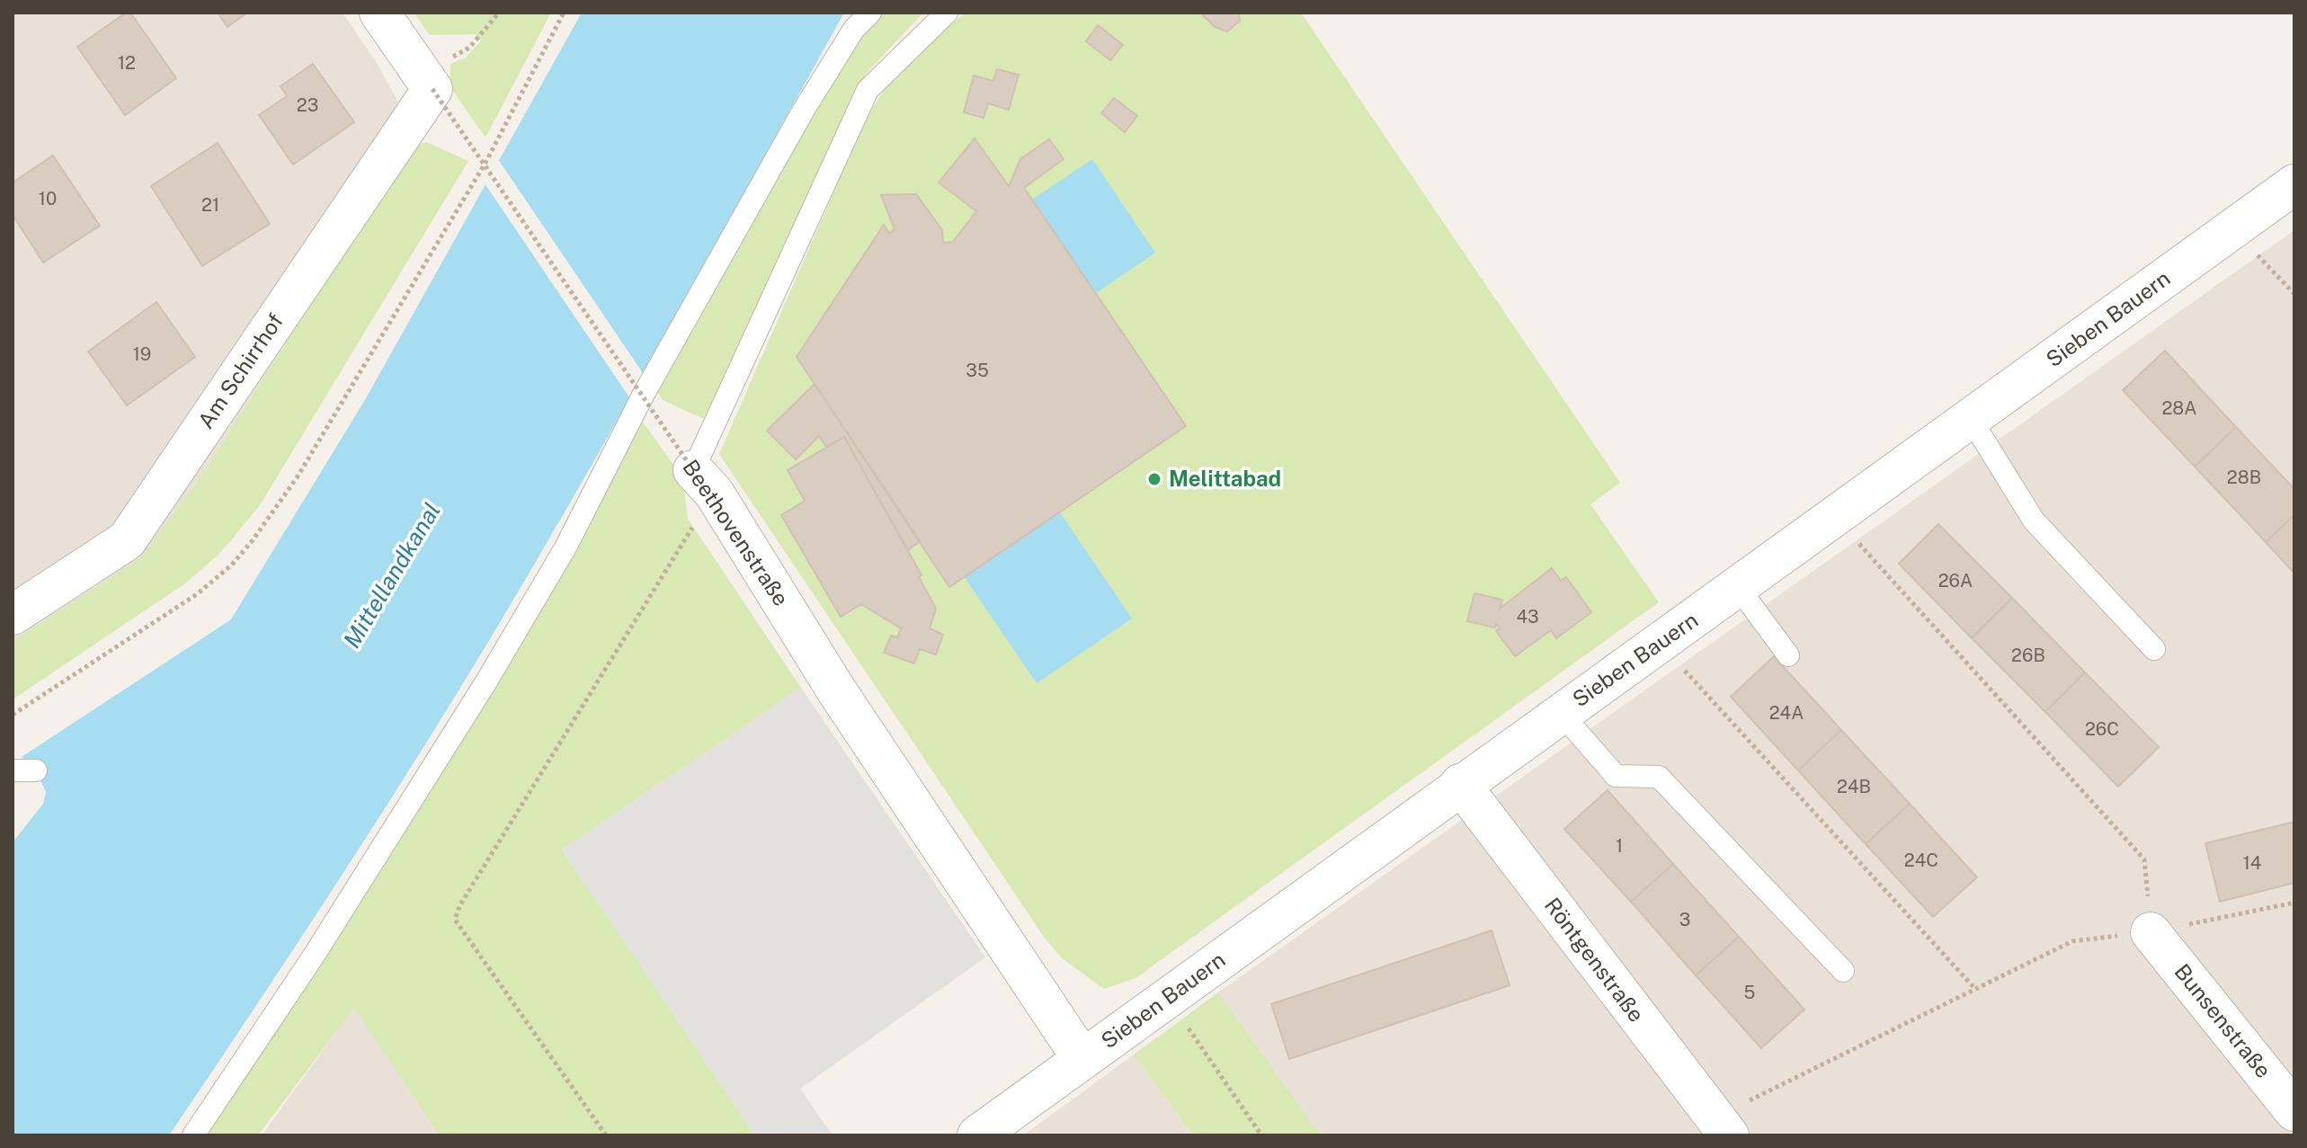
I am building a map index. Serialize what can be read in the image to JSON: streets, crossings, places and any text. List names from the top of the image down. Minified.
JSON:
{"streets":{"street":["Sieben Bauern","Am Schirrhof","Beethovenstraße","Röntgenstraße","Bunsenstraße"]},"crossings":[["Sieben Bauern","Beethovenstraße"],["Sieben Bauern","Röntgenstraße"],["Am Schirrhof","Beethovenstraße"]],"water":["Mittellandkanal"],"places":["Melittabad"],"house_numbers":["12","23","10","21","19","35","28A","28B","26A","43","26B","24A","26C","24B","1","24C","14","3","5"]}
